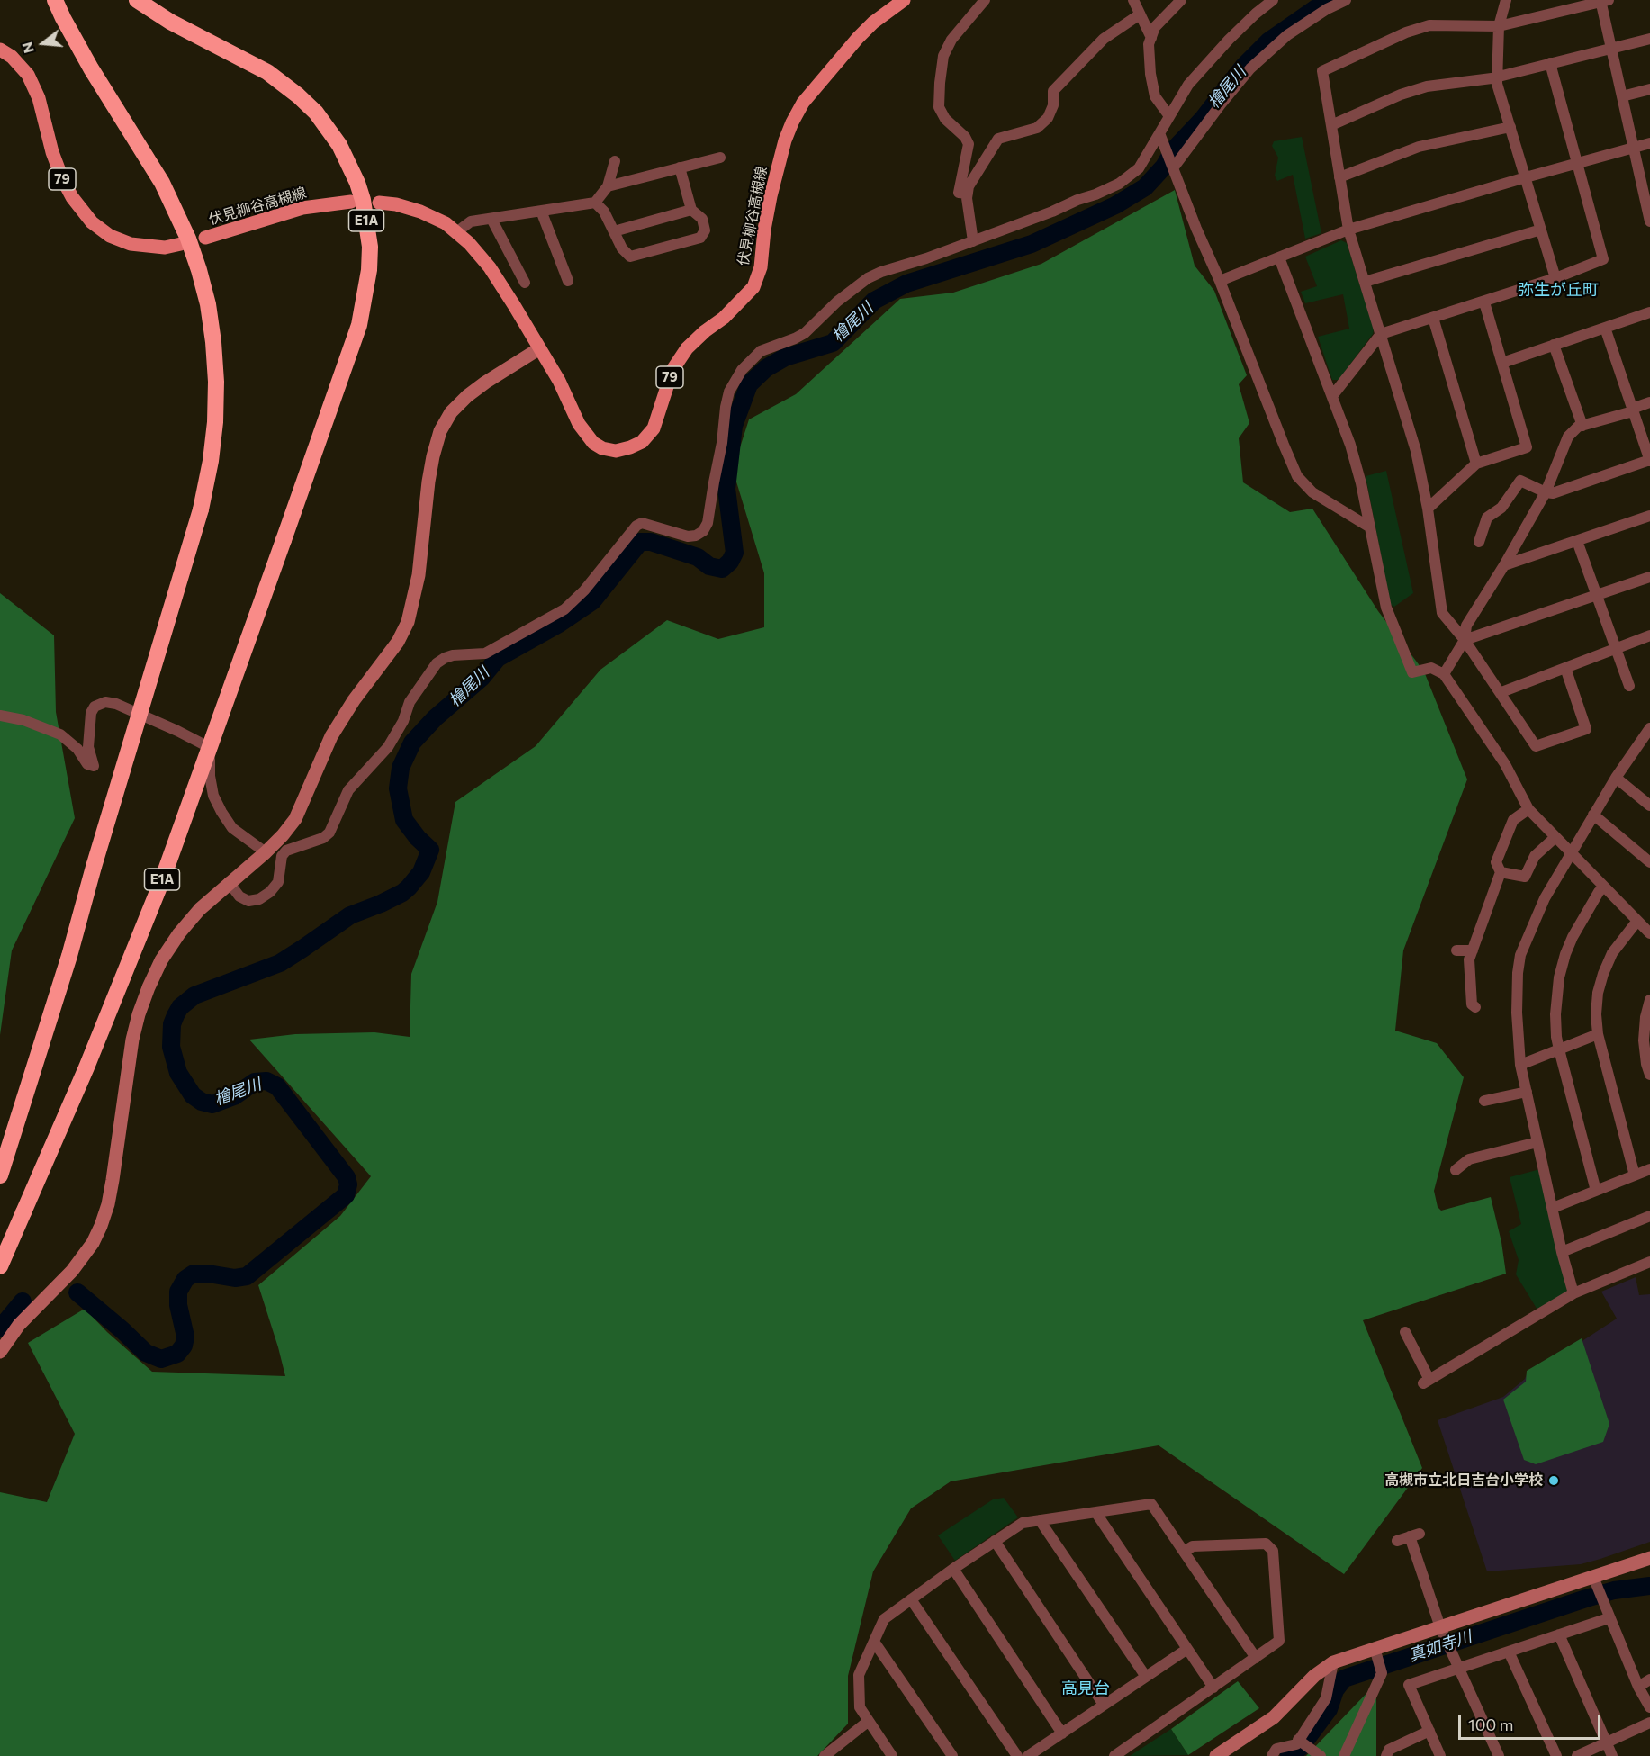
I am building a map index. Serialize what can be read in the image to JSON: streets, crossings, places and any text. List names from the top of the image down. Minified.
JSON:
{"streets":{"highway":["E1A"],"main road":["79","伏見柳谷高槻線"]},"districts":["弥生が丘町","高見台"],"water":["檜尾川","真如寺川"],"places":["高槻市立北日吉台小学校"],"scale_bar":"100 m","north":"left"}
